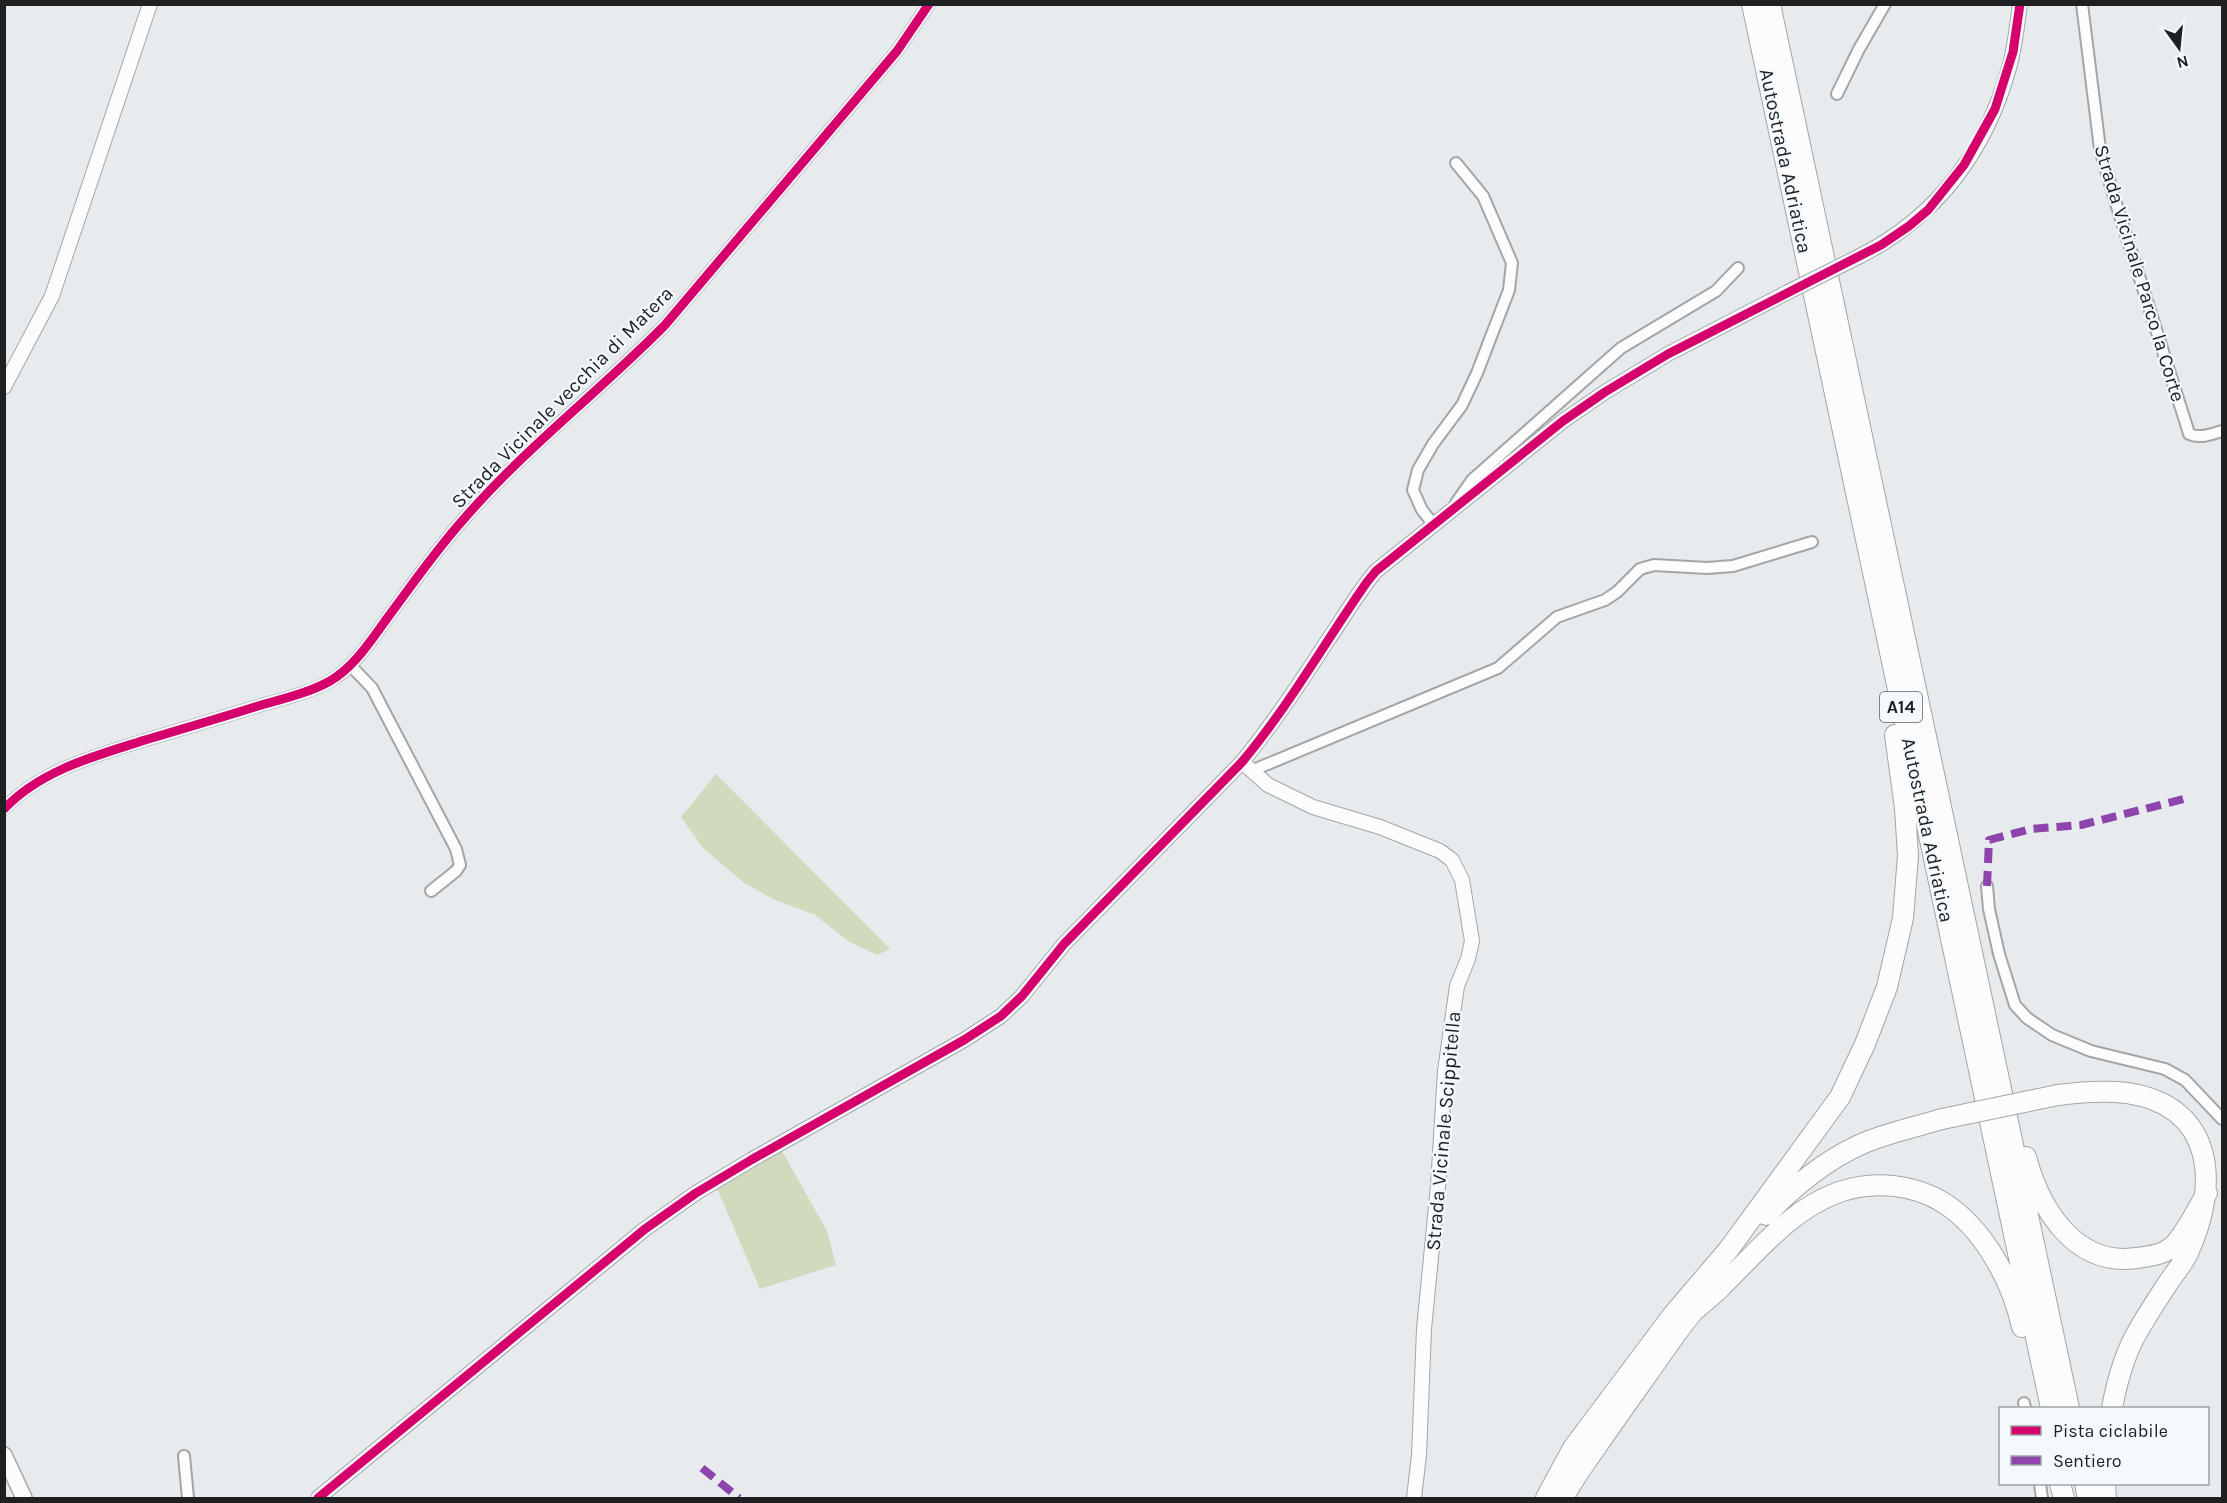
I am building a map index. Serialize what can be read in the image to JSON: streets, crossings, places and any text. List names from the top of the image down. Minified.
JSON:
{"streets":{"highway":["Autostrada Adriatica","A14"],"street":["Strada Vicinale Parco la Corte","Strada Vicinale vecchia di Matera","Strada Vicinale Scippitella"]},"legend":["Pista ciclabile","Sentiero"],"north":"bottom"}
